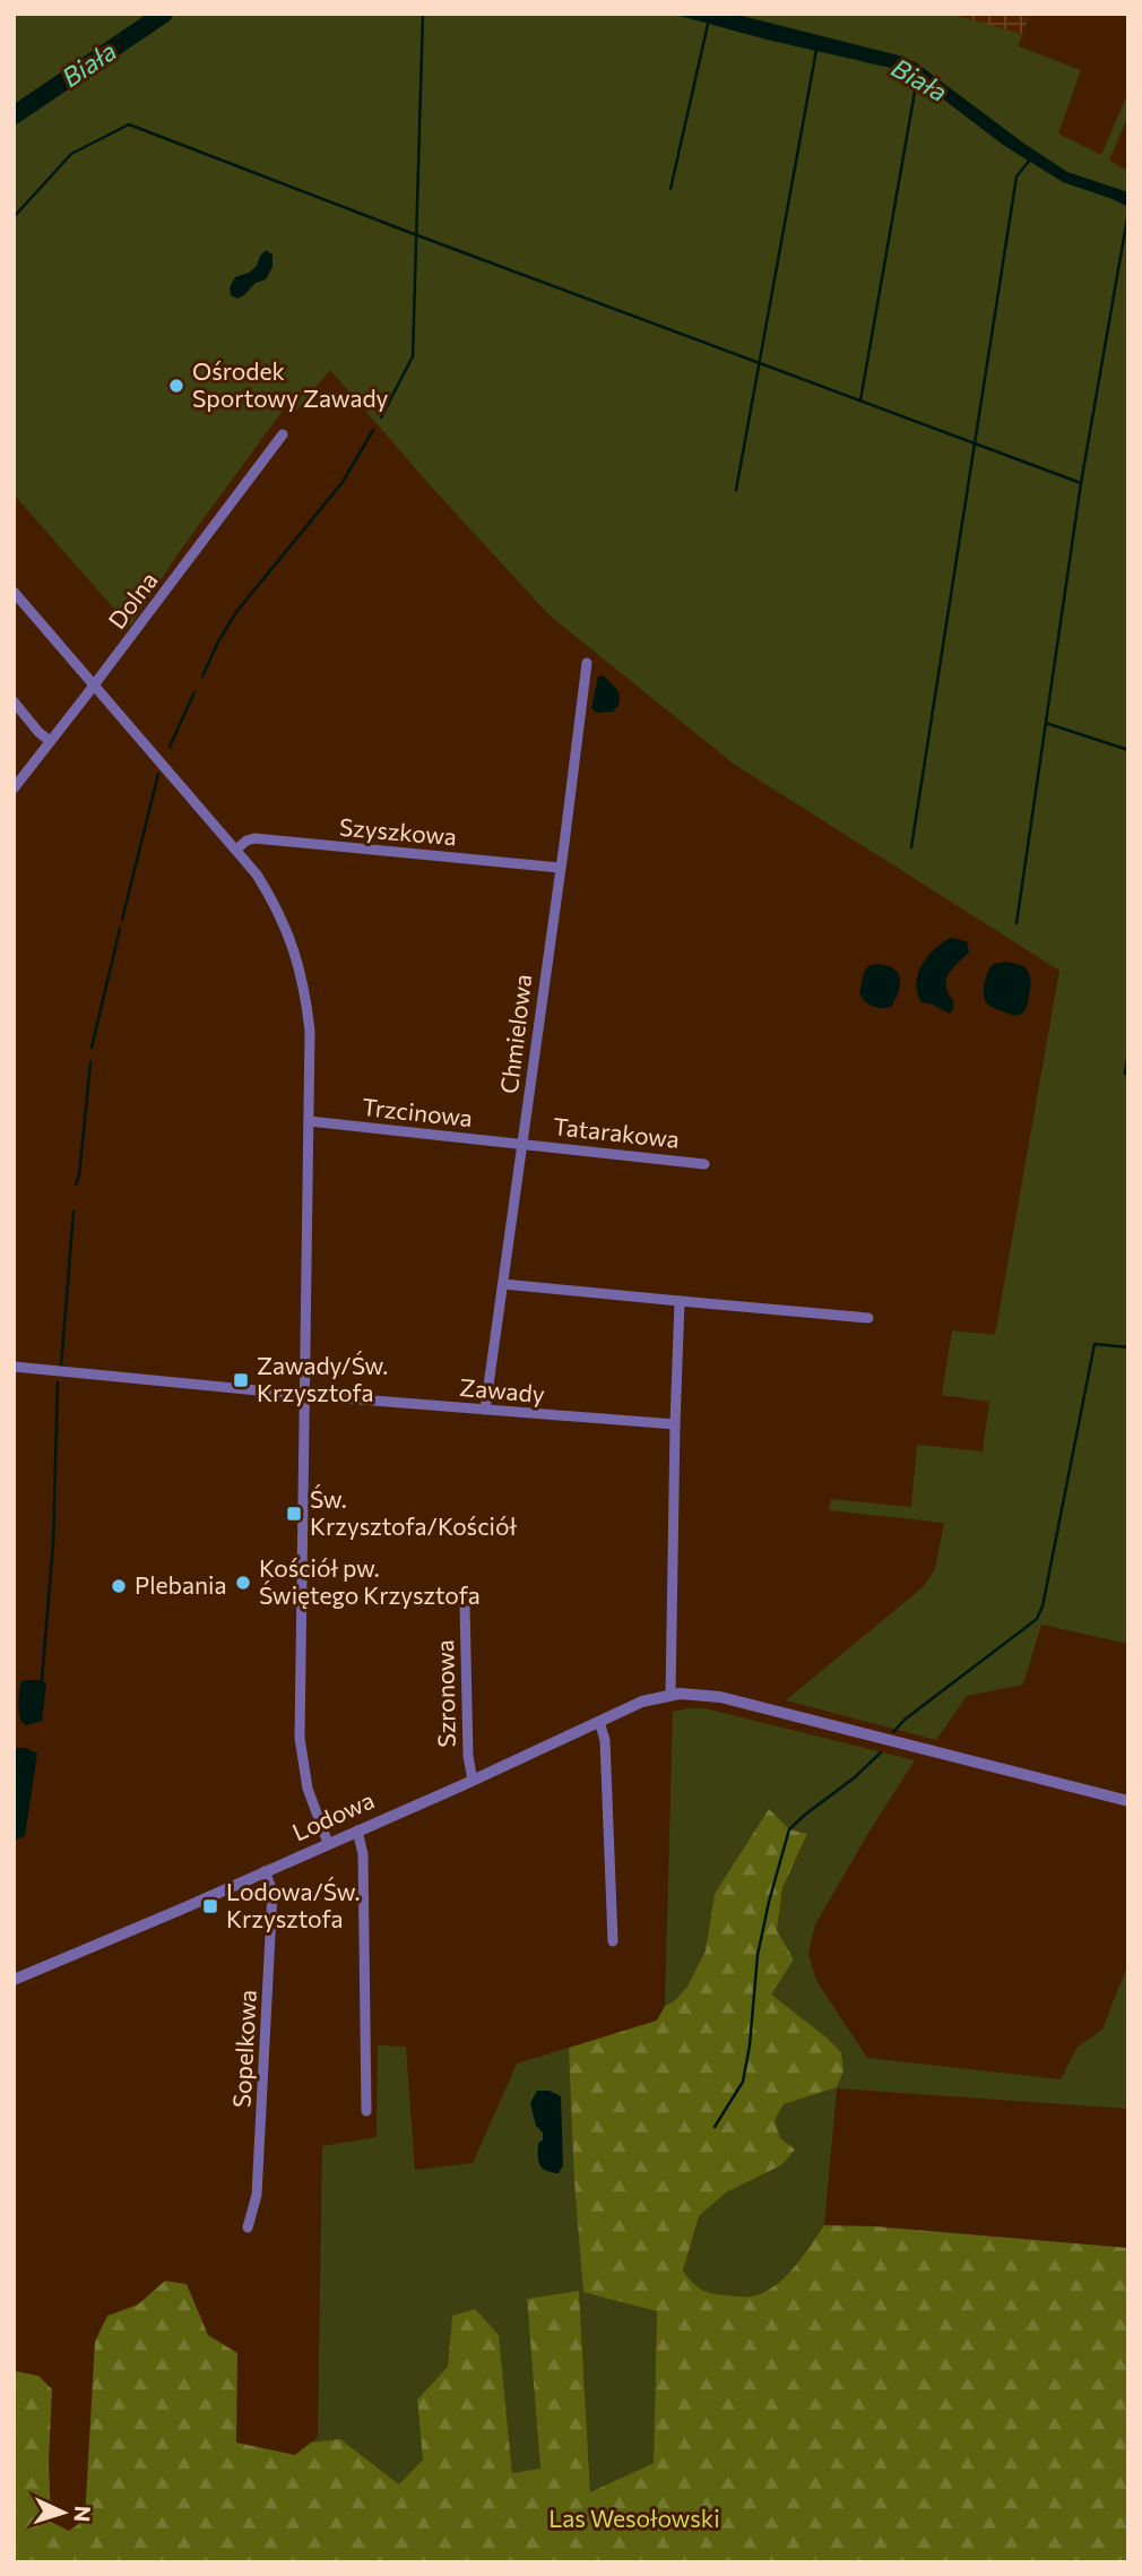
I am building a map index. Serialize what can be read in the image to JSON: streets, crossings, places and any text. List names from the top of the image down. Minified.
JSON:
{"streets":{"street":["Dolna","Szyszkowa","Chmielowa","Trzcinowa","Tatarakowa","Zawady","Szronowa","Lodowa","Sopelkowa"]},"crossings":[["Szyszkowa","Chmielowa"],["Chmielowa","Trzcinowa"],["Chmielowa","Tatarakowa"],["Chmielowa","Zawady"],["Trzcinowa","Tatarakowa"],["Szronowa","Lodowa"],["Lodowa","Sopelkowa"]],"water":["Biała"],"parks":["Las Wesołowski"],"places":{"other":["Ośrodek Sportowy Zawady","Kościół pw. Świętego Krzysztofa","Plebania"],"transit":["Zawady/Św. Krzysztofa","Św. Krzysztofa/Kościół","Lodowa/Św. Krzysztofa"]},"north":"right"}
